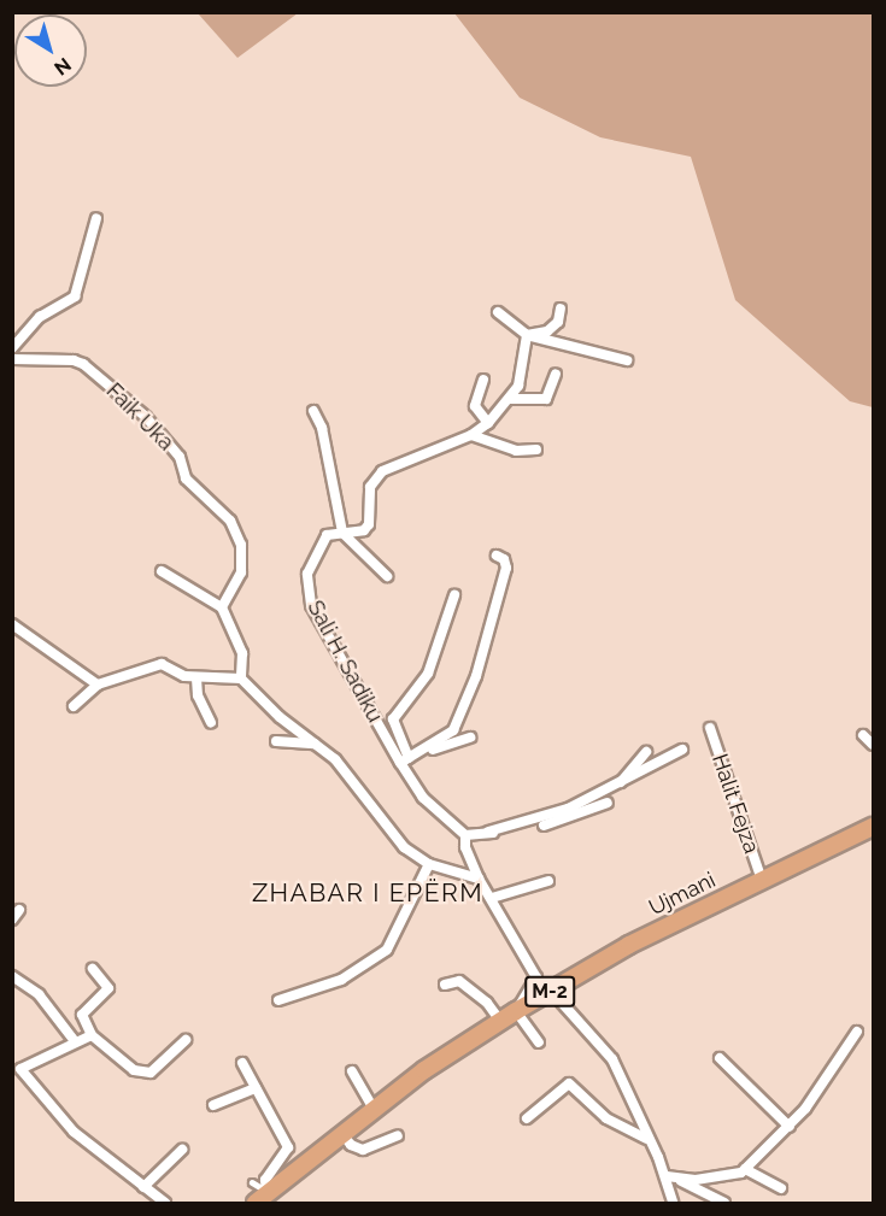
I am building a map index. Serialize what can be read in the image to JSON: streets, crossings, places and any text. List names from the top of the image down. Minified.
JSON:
{"streets":{"main road":["Ujmani","M-2"],"street":["Faik Uka","Sali H. Sadiku","Halit Fejza"]},"crossings":[["Halit Fejza","Ujmani"]],"districts":["ZHABAR I EPËRM"],"north":"bottom right"}
